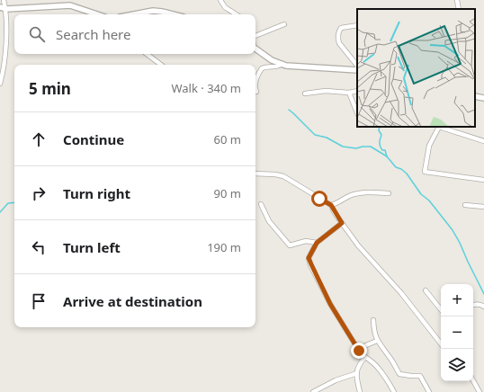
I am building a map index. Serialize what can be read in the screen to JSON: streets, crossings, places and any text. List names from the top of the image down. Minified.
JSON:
{"page":{"search":"Search here","heading":["5 min","Walk · 340 m"],"list":[["Continue","60 m"],["Turn right","90 m"],["Turn left","190 m"],"Arrive at destination"],"map_buttons":["+","−"]}}
